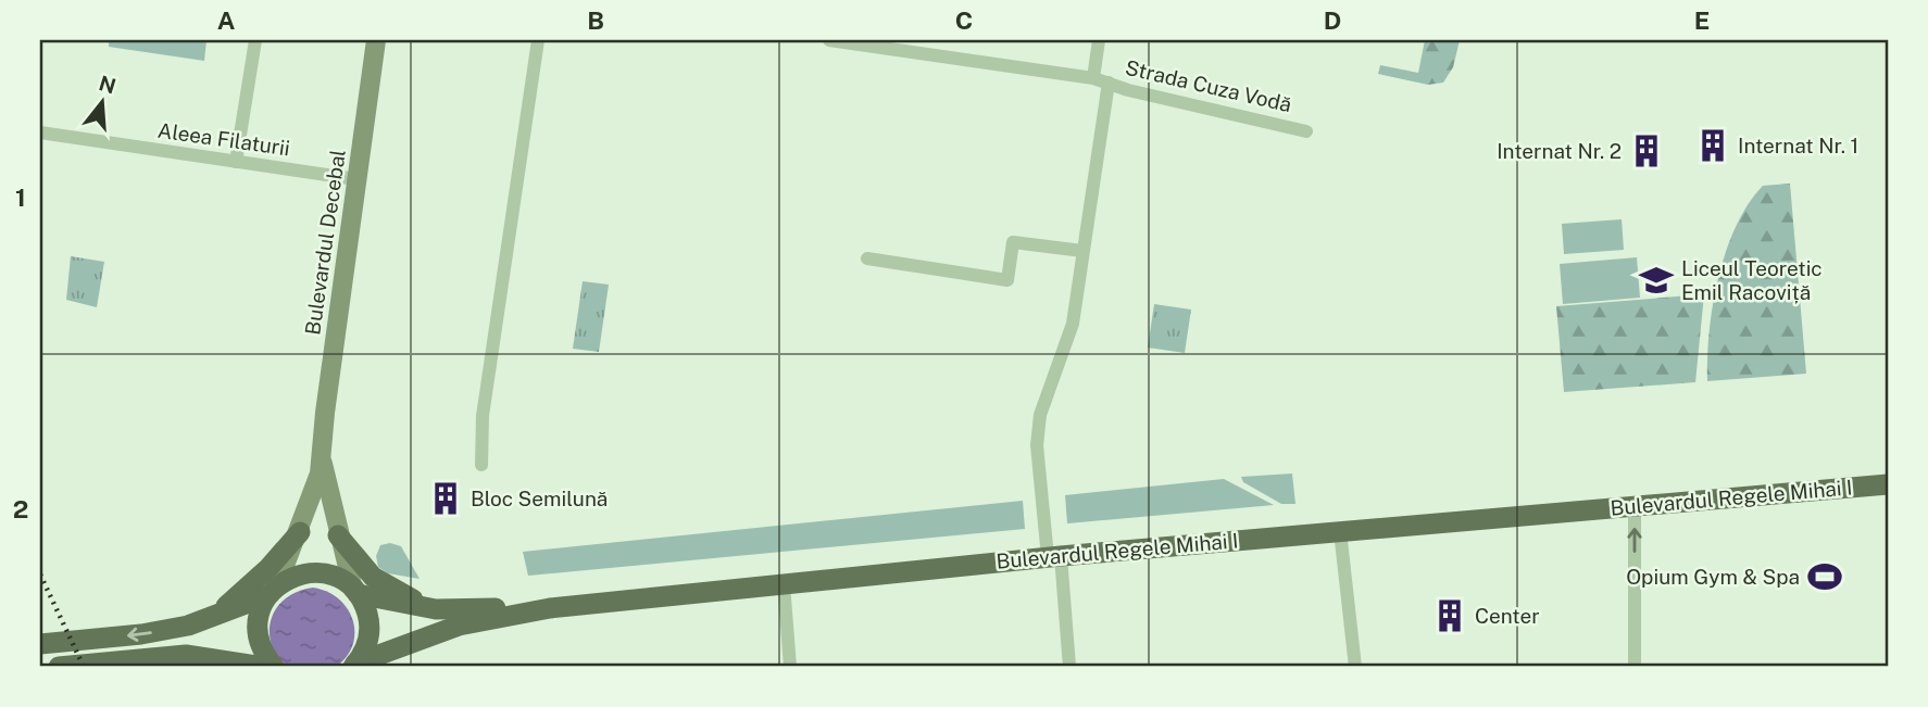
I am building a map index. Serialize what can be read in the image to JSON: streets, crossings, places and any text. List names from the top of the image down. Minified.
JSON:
{"streets":{"main road":["Bulevardul Decebal","Bulevardul Regele Mihai I"],"street":["Strada Cuza Vodă","Aleea Filaturii"]},"crossings":[["Aleea Filaturii","Bulevardul Decebal"]],"places":{"building":["Internat Nr. 1","Internat Nr. 2","Bloc Semilună","Center"],"school or university":["Liceul Teoretic Emil Racoviță"],"sports":["Opium Gym & Spa"]},"north":"top","grid":{"columns":["A","B","C","D","E"],"rows":["1","2"]}}
